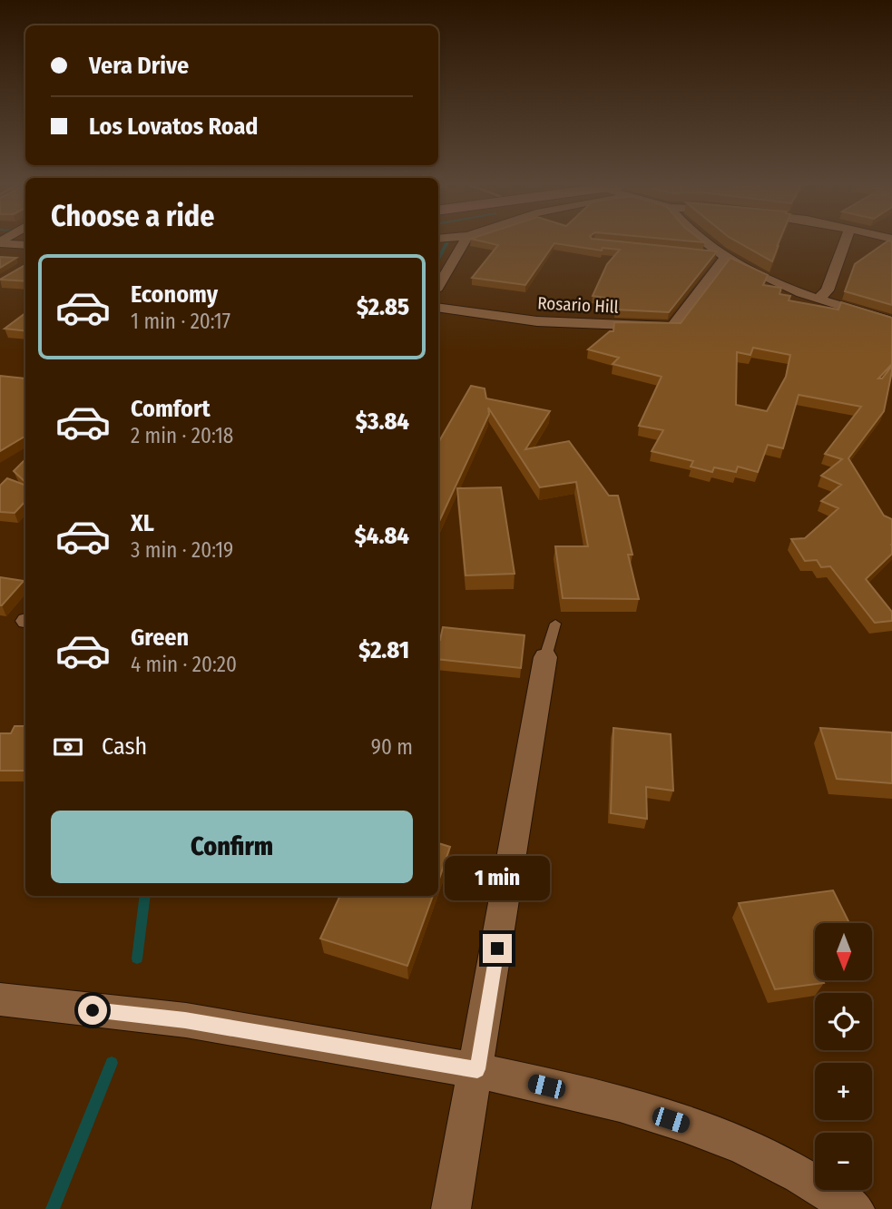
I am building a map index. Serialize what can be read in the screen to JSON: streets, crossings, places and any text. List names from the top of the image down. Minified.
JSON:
{"streets":{"street":["Rosario Hill"]},"north":"bottom","page":{"banner":["Vera Drive","Los Lovatos Road"],"heading":"Choose a ride","list":[{"name":"Economy","note":"1 min · 20:17","value":"$2.85"},{"name":"Comfort","note":"2 min · 20:18","value":"$3.84"},{"name":"XL","note":"3 min · 20:19","value":"$4.84"},{"name":"Green","note":"4 min · 20:20","value":"$2.81"}],"pay":["Cash","90 m"],"buttons":"Confirm","bubble":"1 min","map_buttons":["+","−"]}}
